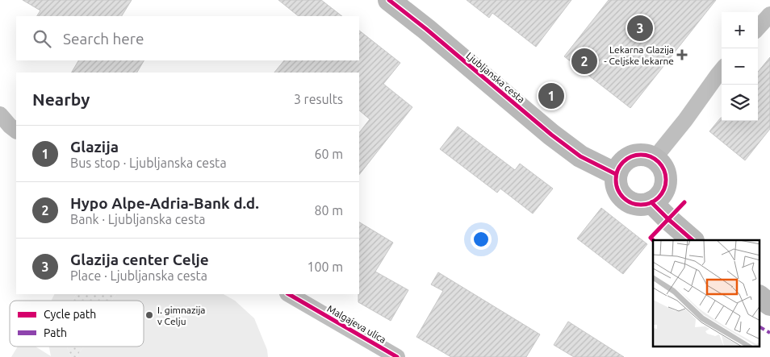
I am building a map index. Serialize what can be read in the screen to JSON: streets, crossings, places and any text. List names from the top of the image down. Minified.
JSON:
{"streets":{"street":["Ljubljanska cesta","Malgajeva ulica"]},"places":{"health":["Lekarna Glazija - Celjske lekarne"],"other":["I. gimnazija v Celju"]},"legend":["Cycle path","Path"],"page":{"map_buttons":["+","−"],"pins":["3","2","1"],"search":"Search here","heading":["Nearby","3 results"],"list":[{"mark":"1","name":"Glazija","note":"Bus stop · Ljubljanska cesta","value":"60 m"},{"mark":"2","name":"Hypo Alpe-Adria-Bank d.d.","note":"Bank · Ljubljanska cesta","value":"80 m"},{"mark":"3","name":"Glazija center Celje","note":"Place · Ljubljanska cesta","value":"100 m"}]}}
